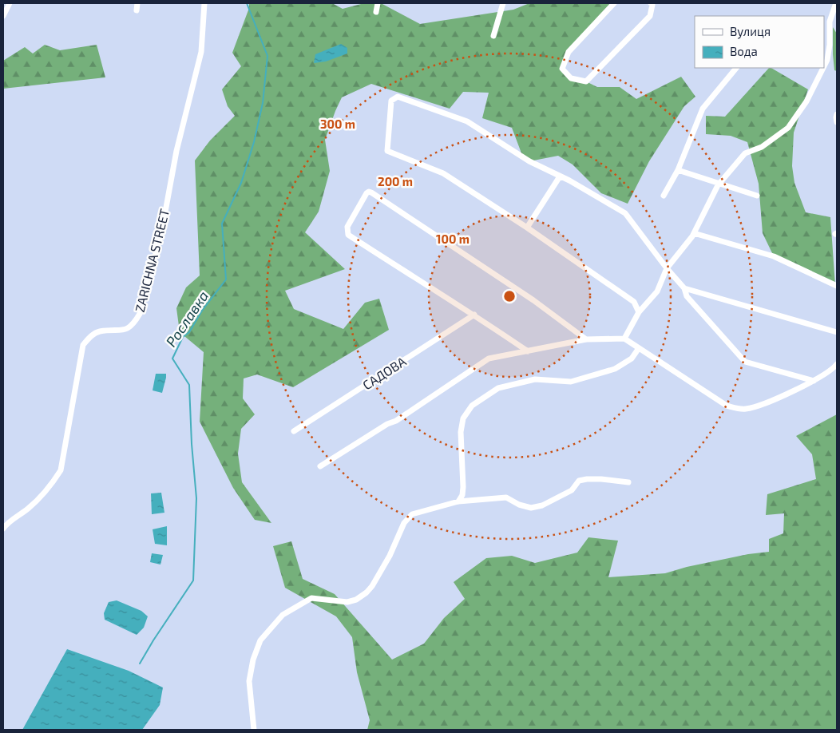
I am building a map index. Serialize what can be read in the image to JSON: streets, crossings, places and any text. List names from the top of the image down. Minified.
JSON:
{"streets":{"street":["ZARICHNA STREET","САДОВА"]},"water":["Рославка"],"legend":["Вулиця","Вода"],"rings":["300 m","200 m","100 m"]}
